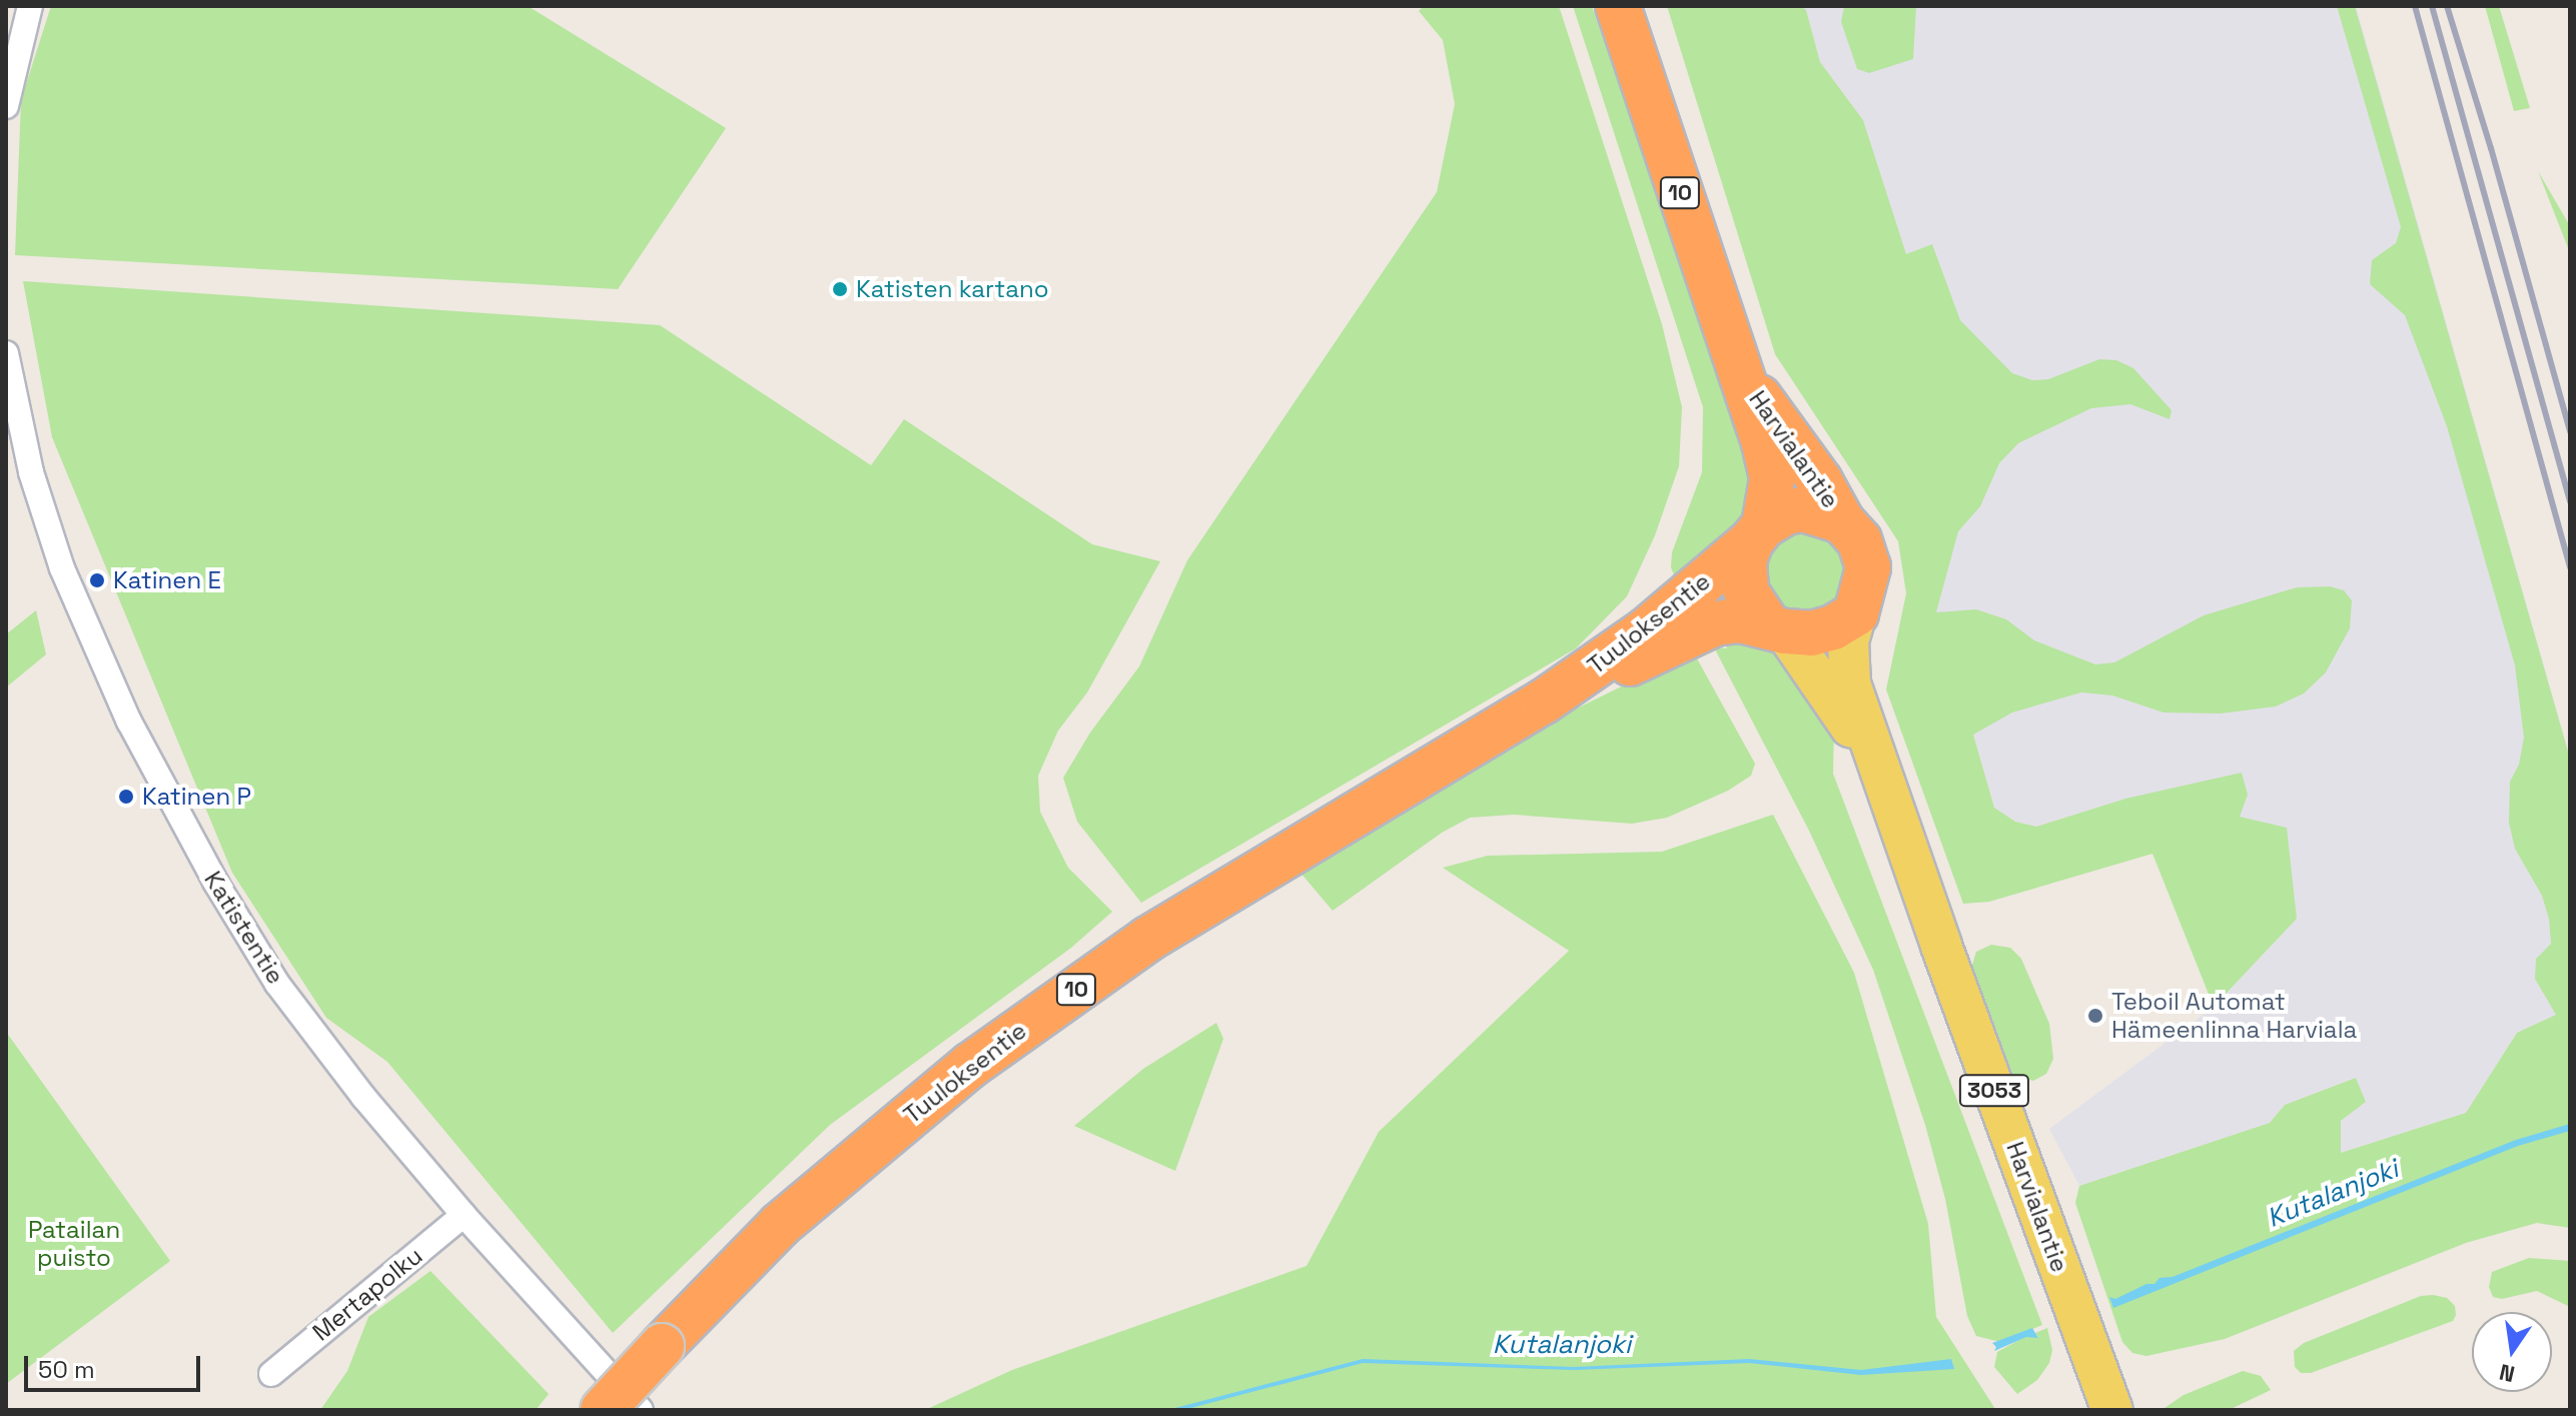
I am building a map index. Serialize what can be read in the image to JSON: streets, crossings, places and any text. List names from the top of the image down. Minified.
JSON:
{"streets":{"highway":["10","Harvialantie","Tuuloksentie"],"main road":["3053"],"street":["Katistentie","Mertapolku"]},"crossings":[["10","Harvialantie"],["10","Tuuloksentie"],["Harvialantie","Tuuloksentie"],["Katistentie","Mertapolku"]],"water":["Kutalanjoki"],"parks":["Patailan puisto"],"places":["Katisten kartano","Katinen E","Katinen P","Teboil Automat Hämeenlinna Harviala"],"scale_bar":"50 m","north":"bottom"}
